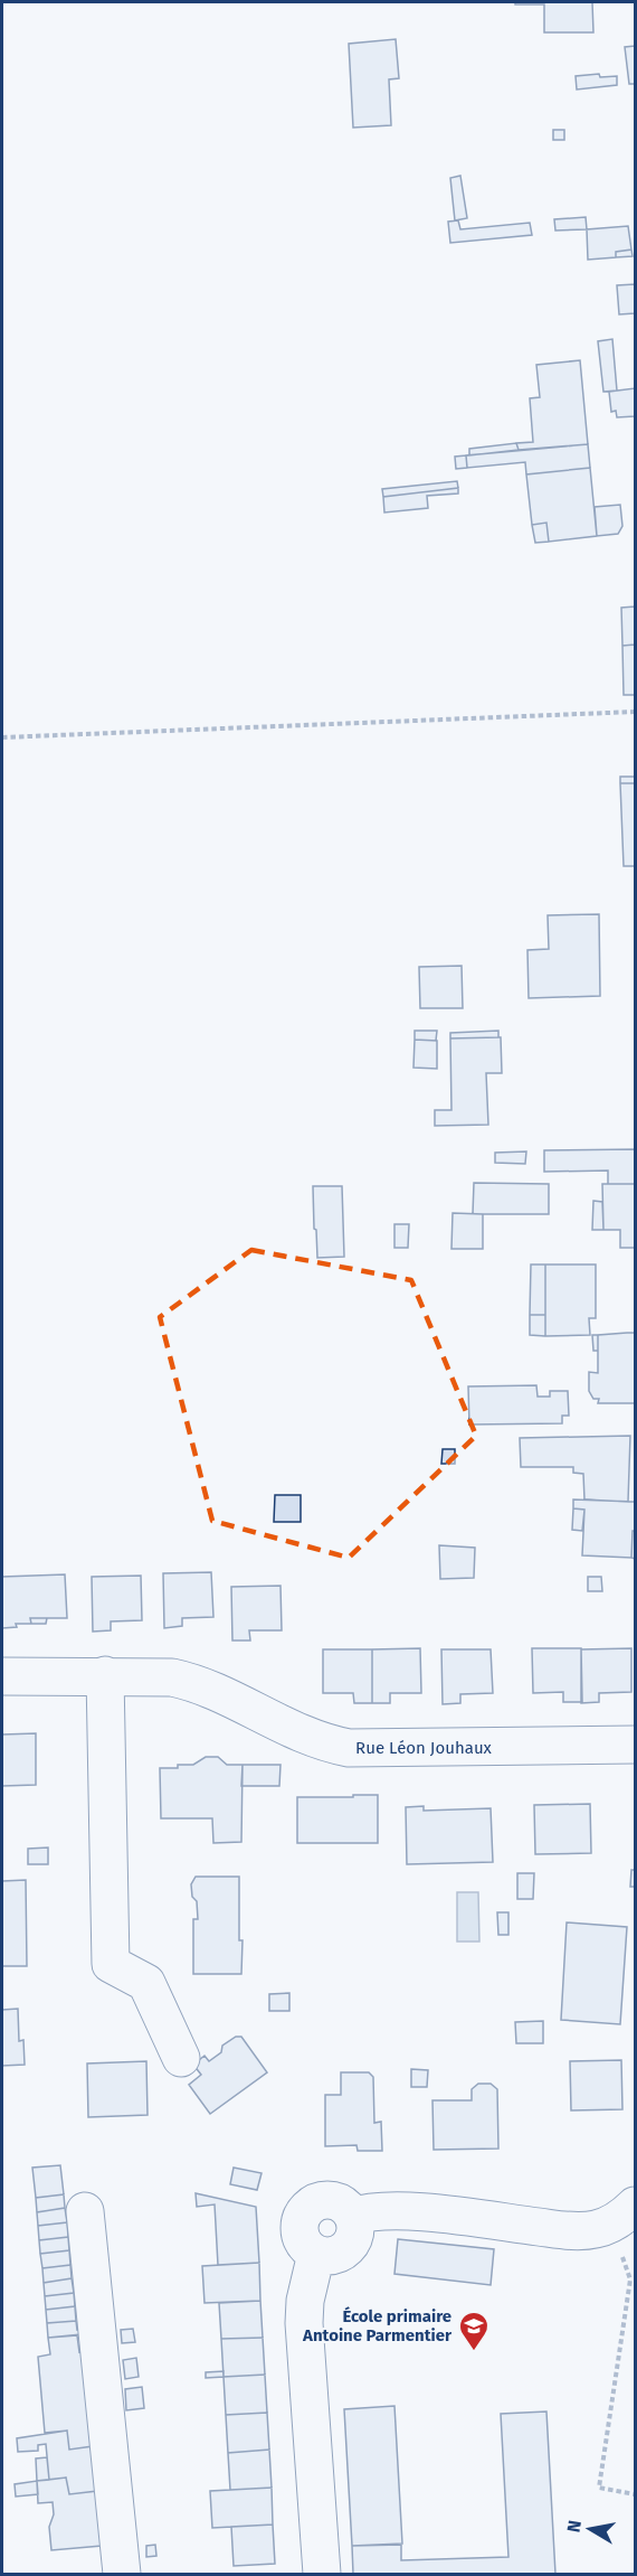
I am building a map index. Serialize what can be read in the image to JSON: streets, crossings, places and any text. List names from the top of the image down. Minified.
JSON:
{"streets":{"street":["Rue Léon Jouhaux"]},"places":{"school or university":["École primaire Antoine Parmentier"]},"north":"left"}
